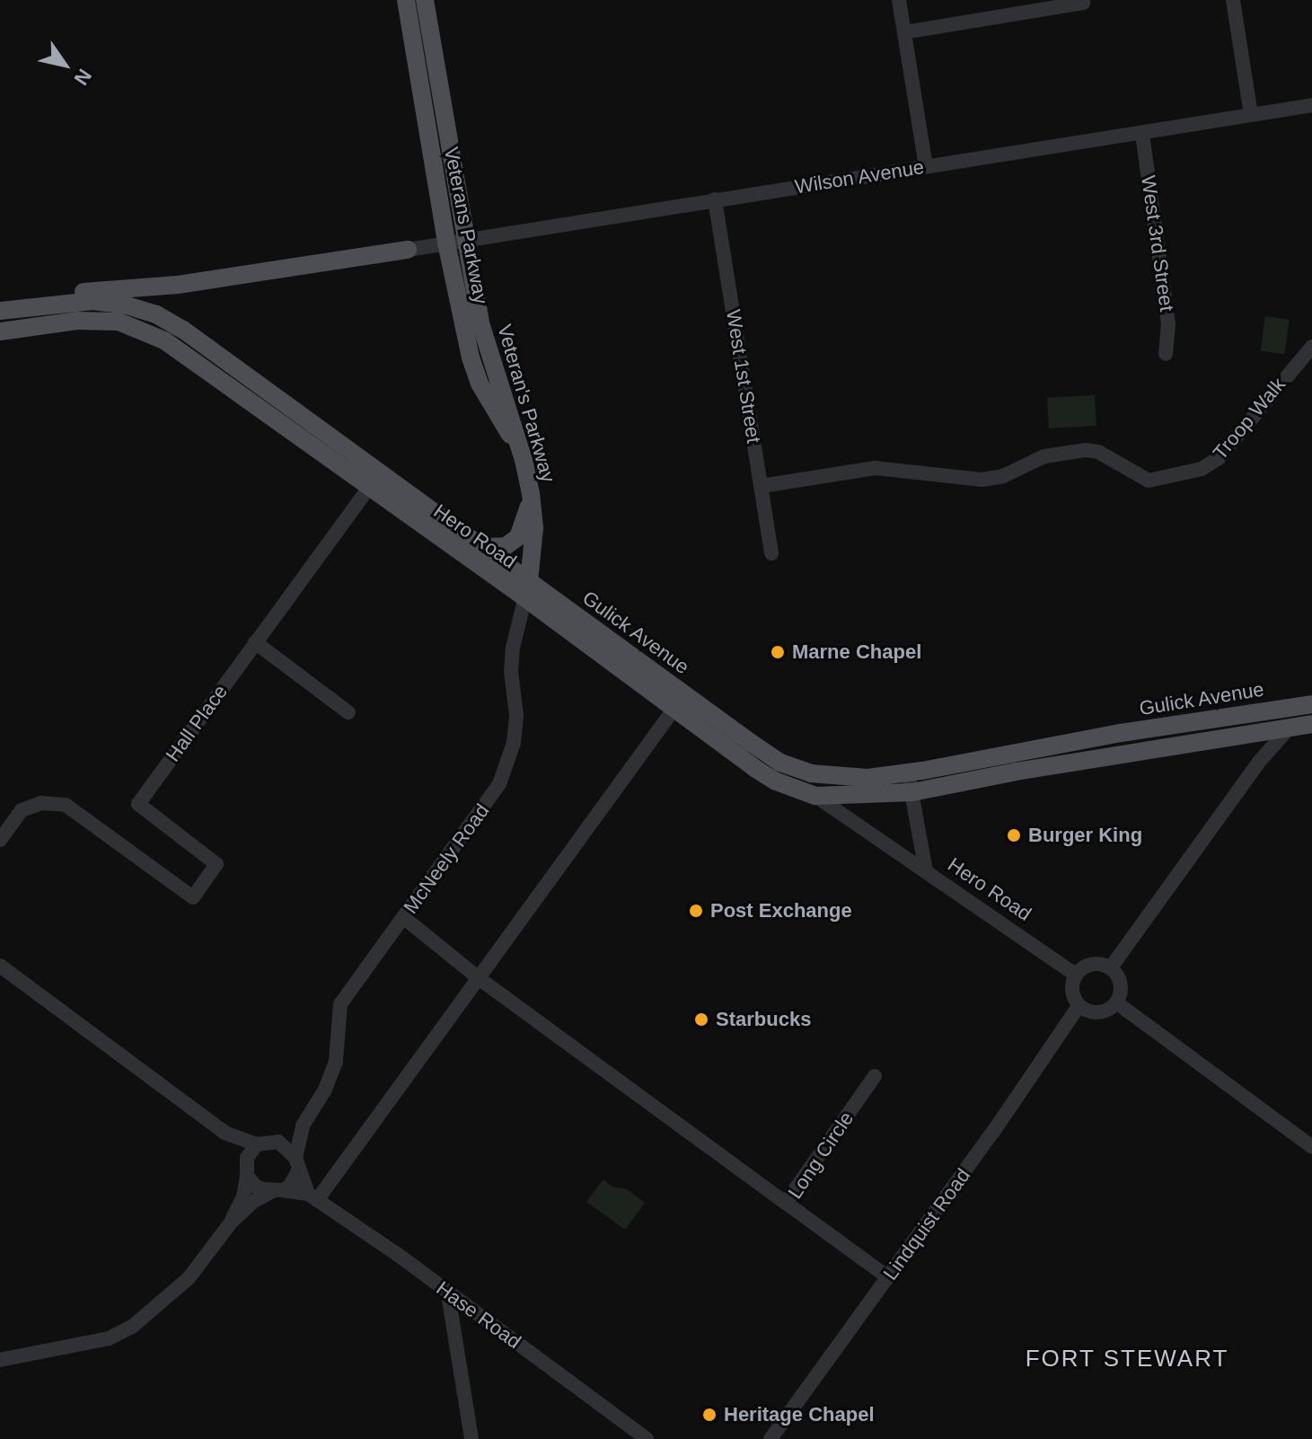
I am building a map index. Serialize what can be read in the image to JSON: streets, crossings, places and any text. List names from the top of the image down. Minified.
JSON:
{"streets":{"main road":["Veterans Parkway","Veteran's Parkway","Hero Road","Gulick Avenue"],"street":["Wilson Avenue","West 3rd Street","West 1st Street","Troop Walk","Hall Place","McNeely Road","Long Circle","Lindquist Road","Hase Road"]},"crossings":[["Wilson Avenue","Veterans Parkway"],["Wilson Avenue","West 3rd Street"],["Wilson Avenue","West 1st Street"],["Wilson Avenue","Veteran's Parkway"],["Veterans Parkway","Veteran's Parkway"],["West 1st Street","Troop Walk"],["Veteran's Parkway","Hero Road"],["Veteran's Parkway","Gulick Avenue"],["Veteran's Parkway","McNeely Road"],["Hero Road","Gulick Avenue"],["Hero Road","Hall Place"],["Hero Road","McNeely Road"],["Hero Road","Lindquist Road"],["Gulick Avenue","McNeely Road"],["Long Circle","Lindquist Road"]],"districts":["FORT STEWART"],"places":["Marne Chapel","Burger King","Post Exchange","Starbucks","Heritage Chapel"],"north":"bottom right"}
